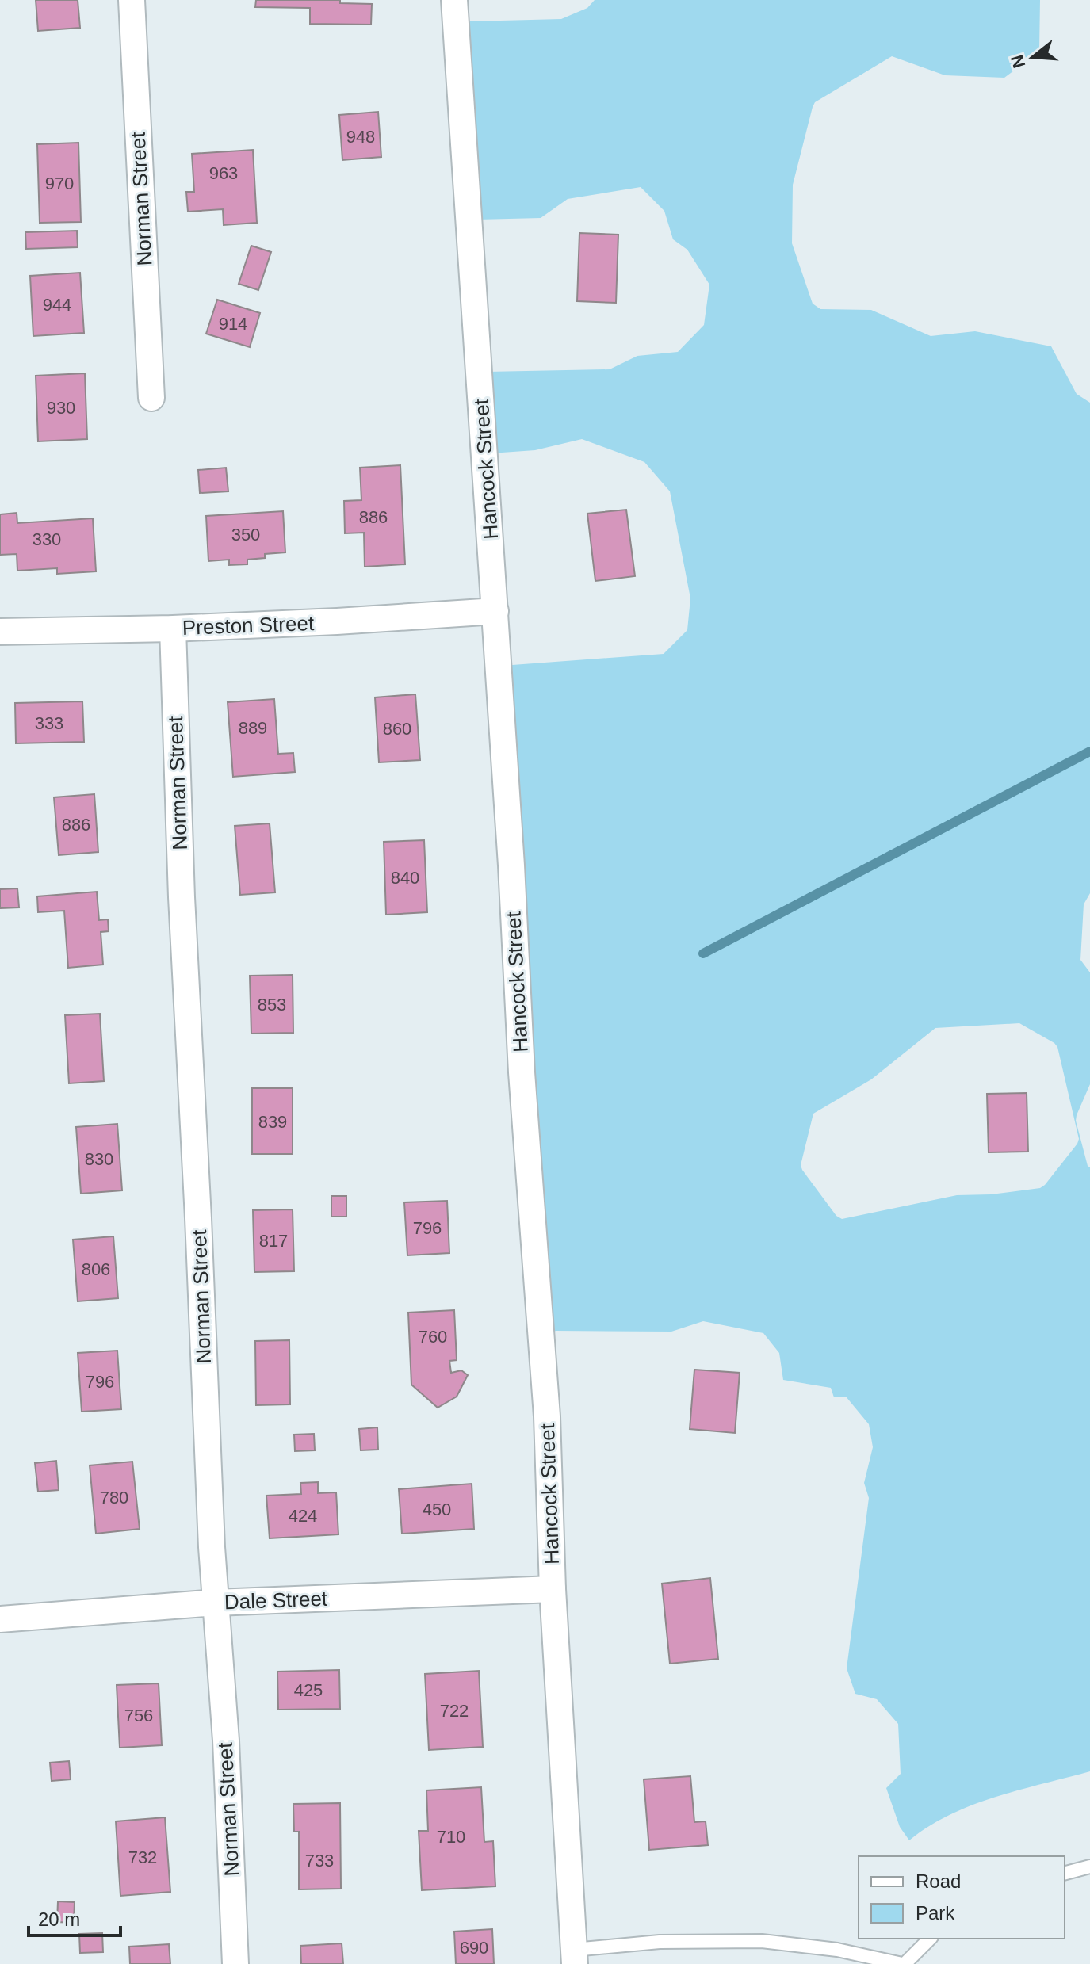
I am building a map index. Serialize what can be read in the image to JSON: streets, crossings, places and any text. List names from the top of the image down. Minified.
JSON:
{"streets":{"street":["Norman Street","Hancock Street","Preston Street","Dale Street"]},"crossings":[["Norman Street","Preston Street"],["Norman Street","Dale Street"],["Hancock Street","Preston Street"],["Hancock Street","Dale Street"]],"house_numbers":["948","963","970","944","914","930","886","350","330","333","889","860","886","840","853","839","830","796","817","806","760","796","780","450","424","425","722","756","710","732","733","690"],"legend":["Road","Park"],"scale_bar":"20 m","north":"left"}
